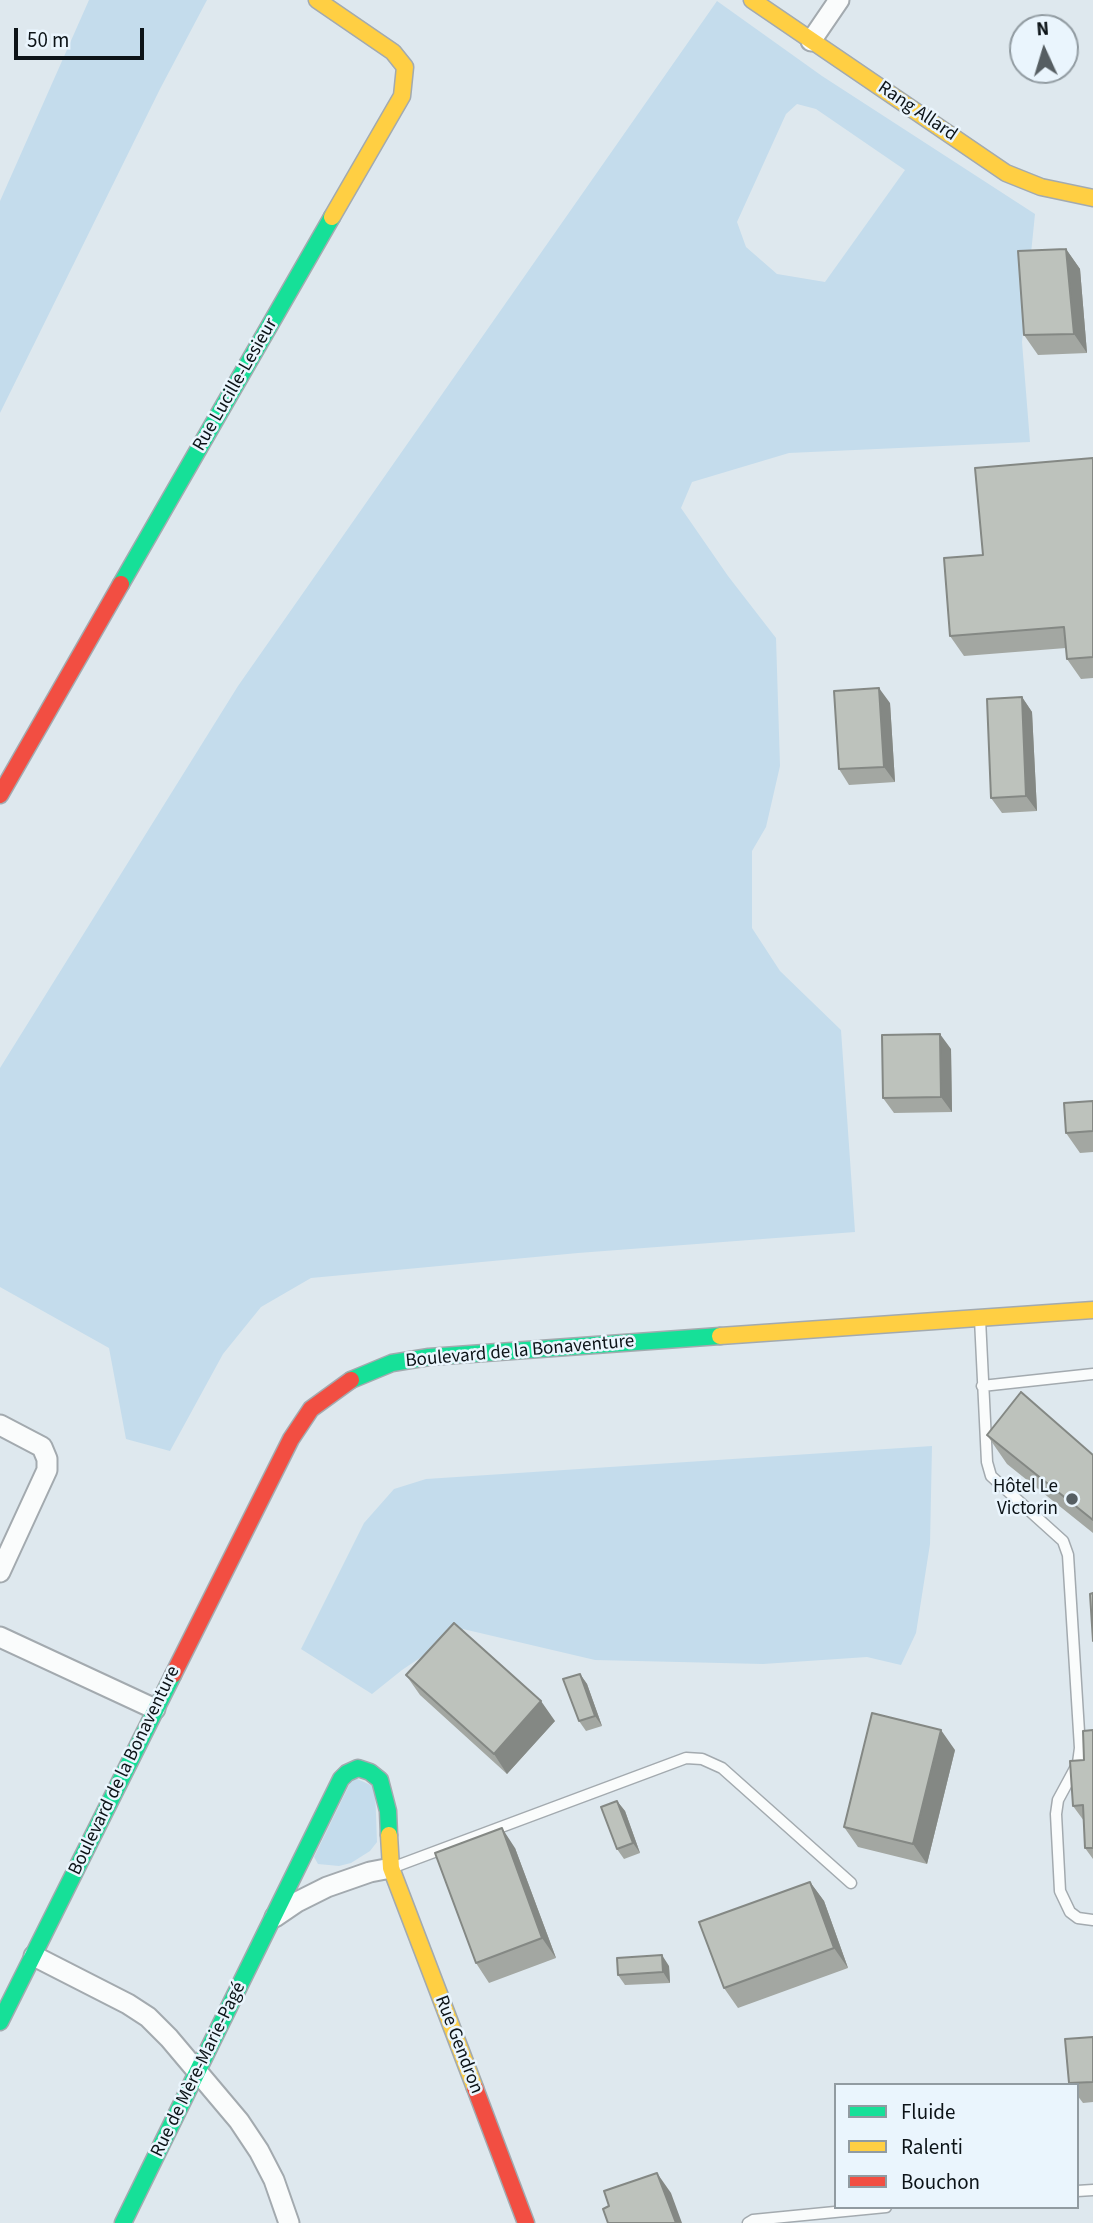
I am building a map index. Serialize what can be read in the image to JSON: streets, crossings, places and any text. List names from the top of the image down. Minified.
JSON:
{"streets":{"street":["Rang Allard","Rue Lucille-Lesieur","Boulevard de la Bonaventure","Rue Gendron","Rue de Mère-Marie-Pagé"]},"crossings":[["Rue Gendron","Rue de Mère-Marie-Pagé"]],"places":["Hôtel Le Victorin"],"legend":["Fluide","Ralenti","Bouchon"],"scale_bar":"50 m","north":"top"}
